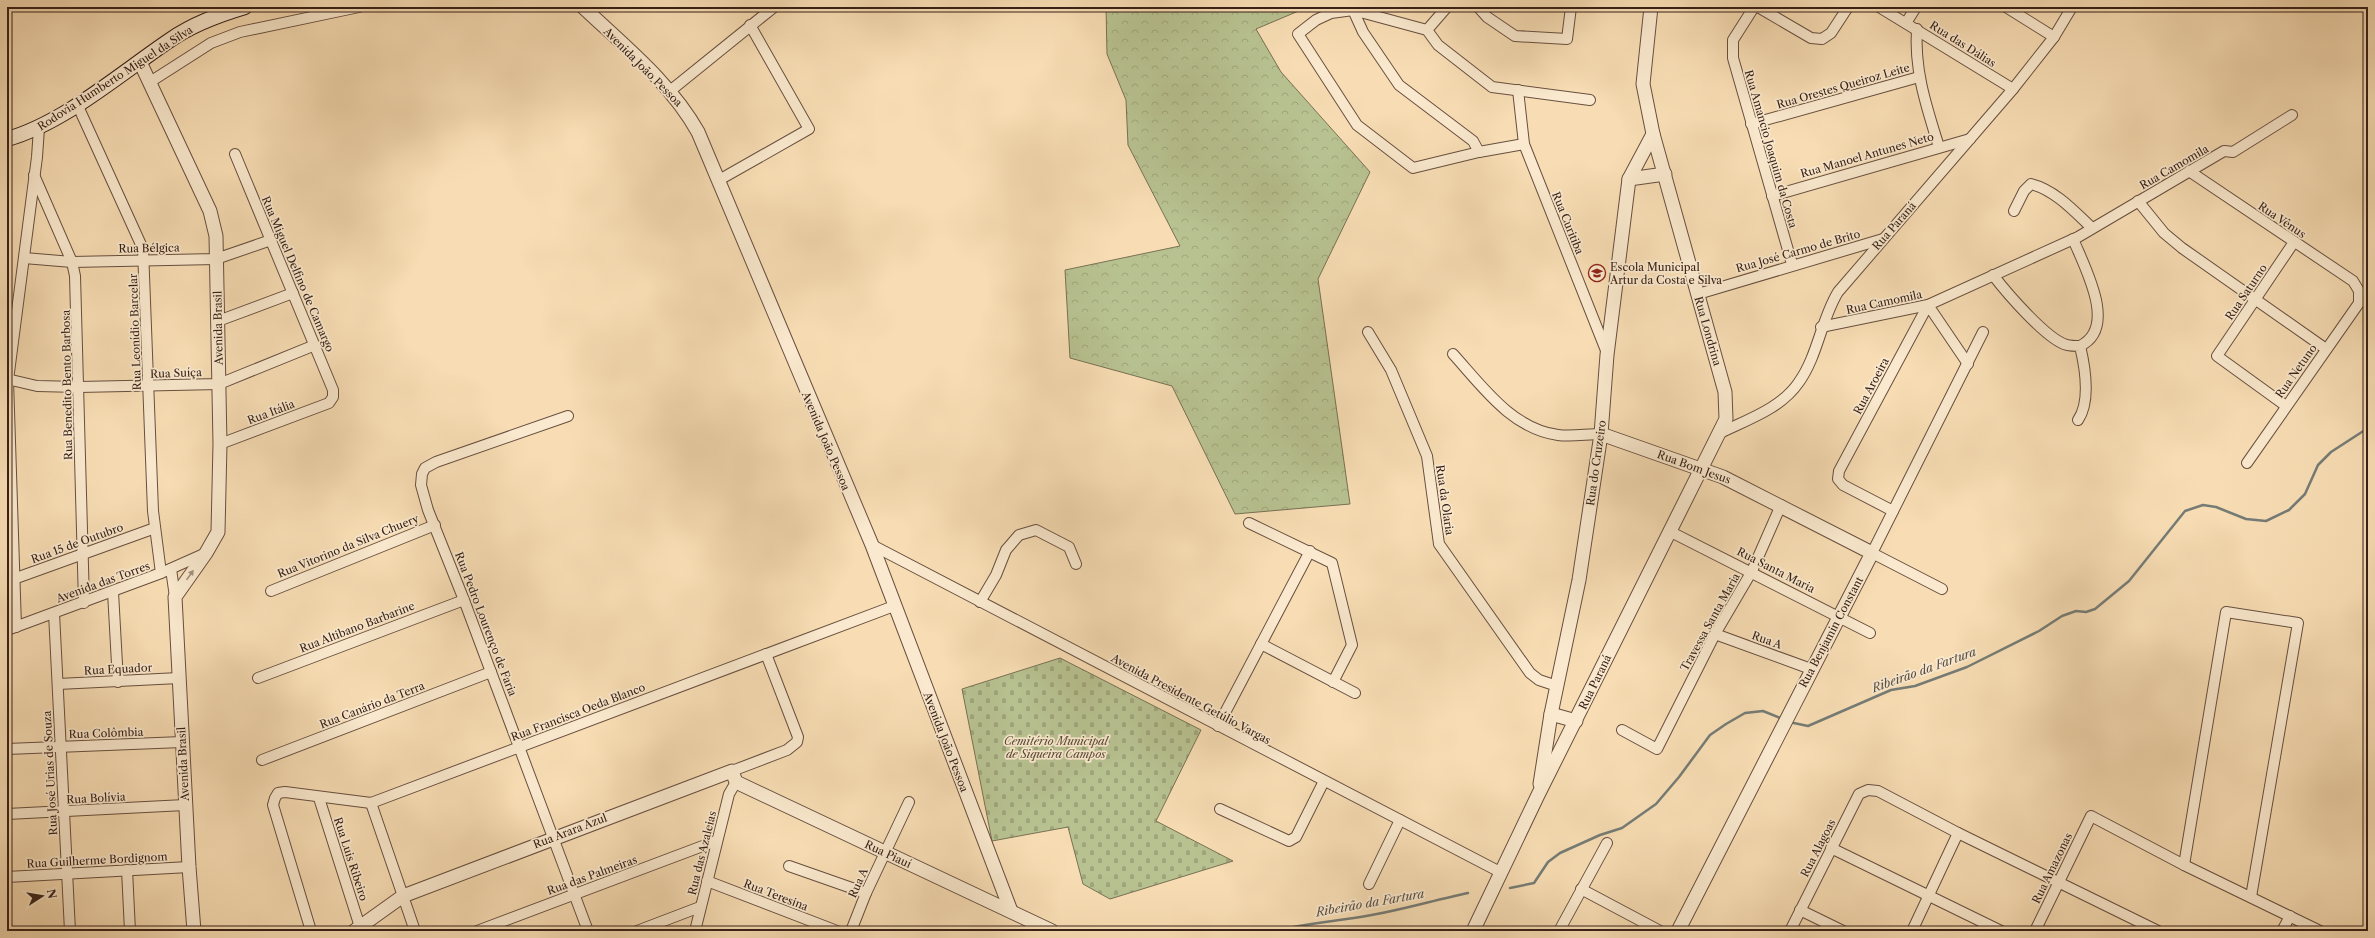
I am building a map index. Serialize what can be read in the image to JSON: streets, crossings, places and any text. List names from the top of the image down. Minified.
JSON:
{"streets":{"main road":["Rodovia Humberto Miguel da Silva"],"street":["Rua das Dálias","Avenida João Pessoa","Rua Orestes Queiroz Leite","Rua Amancio Joaquim da Costa","Rua Manoel Antunes Neto","Rua Camomila","Rua Vênus","Rua Curitiba","Rua Paraná","Rua Bélgica","Rua José Carmo de Brito","Rua Miguel Delfino de Camargo","Rua Saturno","Avenida Brasil","Rua Londrina","Rua Leonídio Barcelar","Rua Netuno","Rua Suíça","Rua Benedito Bento Barbosa","Rua Aroeira","Rua Itália","Rua do Cruzeiro","Rua Bom Jesus","Rua da Olaria","Rua 15 de Outubro","Rua Vitorino da Silva Chuery","Rua Santa Maria","Avenida das Torres","Travessa Santa Maria","Rua Pedro Lourenço de Faria","Rua Altibano Barbarine","Rua Benjamin Constant","Rua A","Rua Equador","Avenida Presidente Getúlio Vargas","Rua Canário da Terra","Rua Francisca Oeda Blanco","Rua Colômbia","Rua José Urias de Souza","Rua Bolívia","Rua Arara Azul","Rua Alagoas","Rua das Azaleias","Rua Piauí","Rua Luis Ribeiro","Rua Guilherme Bordignom","Rua Amazonas","Rua das Palmeiras","Rua Teresina"]},"crossings":[["Rua das Dálias","Rua Paraná"],["Avenida João Pessoa","Avenida Presidente Getúlio Vargas"],["Avenida João Pessoa","Rua Francisca Oeda Blanco"],["Avenida João Pessoa","Rua Piauí"],["Rodovia Humberto Miguel da Silva","Avenida Brasil"],["Rodovia Humberto Miguel da Silva","Rua Leonídio Barcelar"],["Rua Orestes Queiroz Leite","Rua Amancio Joaquim da Costa"],["Rua Amancio Joaquim da Costa","Rua Manoel Antunes Neto"],["Rua Amancio Joaquim da Costa","Rua José Carmo de Brito"],["Rua Manoel Antunes Neto","Rua Paraná"],["Rua Camomila","Rua Vênus"],["Rua Camomila","Rua Paraná"],["Rua Camomila","Rua Aroeira"],["Rua Vênus","Rua Saturno"],["Rua Vênus","Rua Netuno"],["Rua Curitiba","Rua do Cruzeiro"],["Rua Paraná","Rua José Carmo de Brito"],["Rua Paraná","Rua Londrina"],["Rua Paraná","Rua do Cruzeiro"],["Rua Paraná","Rua Bom Jesus"],["Rua Paraná","Rua Santa Maria"],["Rua Paraná","Avenida Presidente Getúlio Vargas"],["Rua Bélgica","Rua Miguel Delfino de Camargo"],["Rua Bélgica","Avenida Brasil"],["Rua Bélgica","Rua Leonídio Barcelar"],["Rua Bélgica","Rua Benedito Bento Barbosa"],["Rua José Carmo de Brito","Rua Londrina"],["Rua Miguel Delfino de Camargo","Rua Suíça"],["Rua Miguel Delfino de Camargo","Rua Itália"],["Rua Saturno","Rua Netuno"],["Avenida Brasil","Rua Suíça"],["Avenida Brasil","Rua Itália"],["Avenida Brasil","Avenida das Torres"],["Avenida Brasil","Rua Equador"],["Avenida Brasil","Rua Colômbia"],["Avenida Brasil","Rua Bolívia"],["Avenida Brasil","Rua Guilherme Bordignom"],["Rua Londrina","Rua do Cruzeiro"],["Rua Leonídio Barcelar","Rua Suíça"],["Rua Leonídio Barcelar","Rua 15 de Outubro"],["Rua Leonídio Barcelar","Avenida das Torres"],["Rua Suíça","Rua Benedito Bento Barbosa"],["Rua Benedito Bento Barbosa","Rua 15 de Outubro"],["Rua Benedito Bento Barbosa","Avenida das Torres"],["Rua Aroeira","Rua Benjamin Constant"],["Rua do Cruzeiro","Rua Bom Jesus"],["Rua do Cruzeiro","Rua da Olaria"],["Rua Bom Jesus","Travessa Santa Maria"],["Rua Bom Jesus","Rua Benjamin Constant"],["Rua Vitorino da Silva Chuery","Rua Pedro Lourenço de Faria"],["Rua Santa Maria","Travessa Santa Maria"],["Rua Santa Maria","Rua Benjamin Constant"],["Avenida das Torres","Rua José Urias de Souza"],["Travessa Santa Maria","Rua A"],["Rua Pedro Lourenço de Faria","Rua Altibano Barbarine"],["Rua Pedro Lourenço de Faria","Rua Canário da Terra"],["Rua Pedro Lourenço de Faria","Rua Francisca Oeda Blanco"],["Rua Pedro Lourenço de Faria","Rua Arara Azul"],["Rua Pedro Lourenço de Faria","Rua das Palmeiras"],["Rua Benjamin Constant","Rua A"],["Rua A","Rua Piauí"],["Rua Equador","Rua José Urias de Souza"],["Rua Francisca Oeda Blanco","Rua Arara Azul"],["Rua Francisca Oeda Blanco","Rua Luis Ribeiro"],["Rua Colômbia","Rua José Urias de Souza"],["Rua José Urias de Souza","Rua Bolívia"],["Rua José Urias de Souza","Rua Guilherme Bordignom"],["Rua Arara Azul","Rua das Azaleias"],["Rua Arara Azul","Rua Piauí"],["Rua Arara Azul","Rua Luis Ribeiro"],["Rua das Azaleias","Rua Piauí"],["Rua das Azaleias","Rua das Palmeiras"],["Rua das Azaleias","Rua Teresina"]],"water":["Ribeirão da Fartura"],"parks":["Cemitério Municipal de Siqueira Campos"],"places":{"school or university":["Escola Municipal Artur da Costa e Silva"]},"north":"right"}
